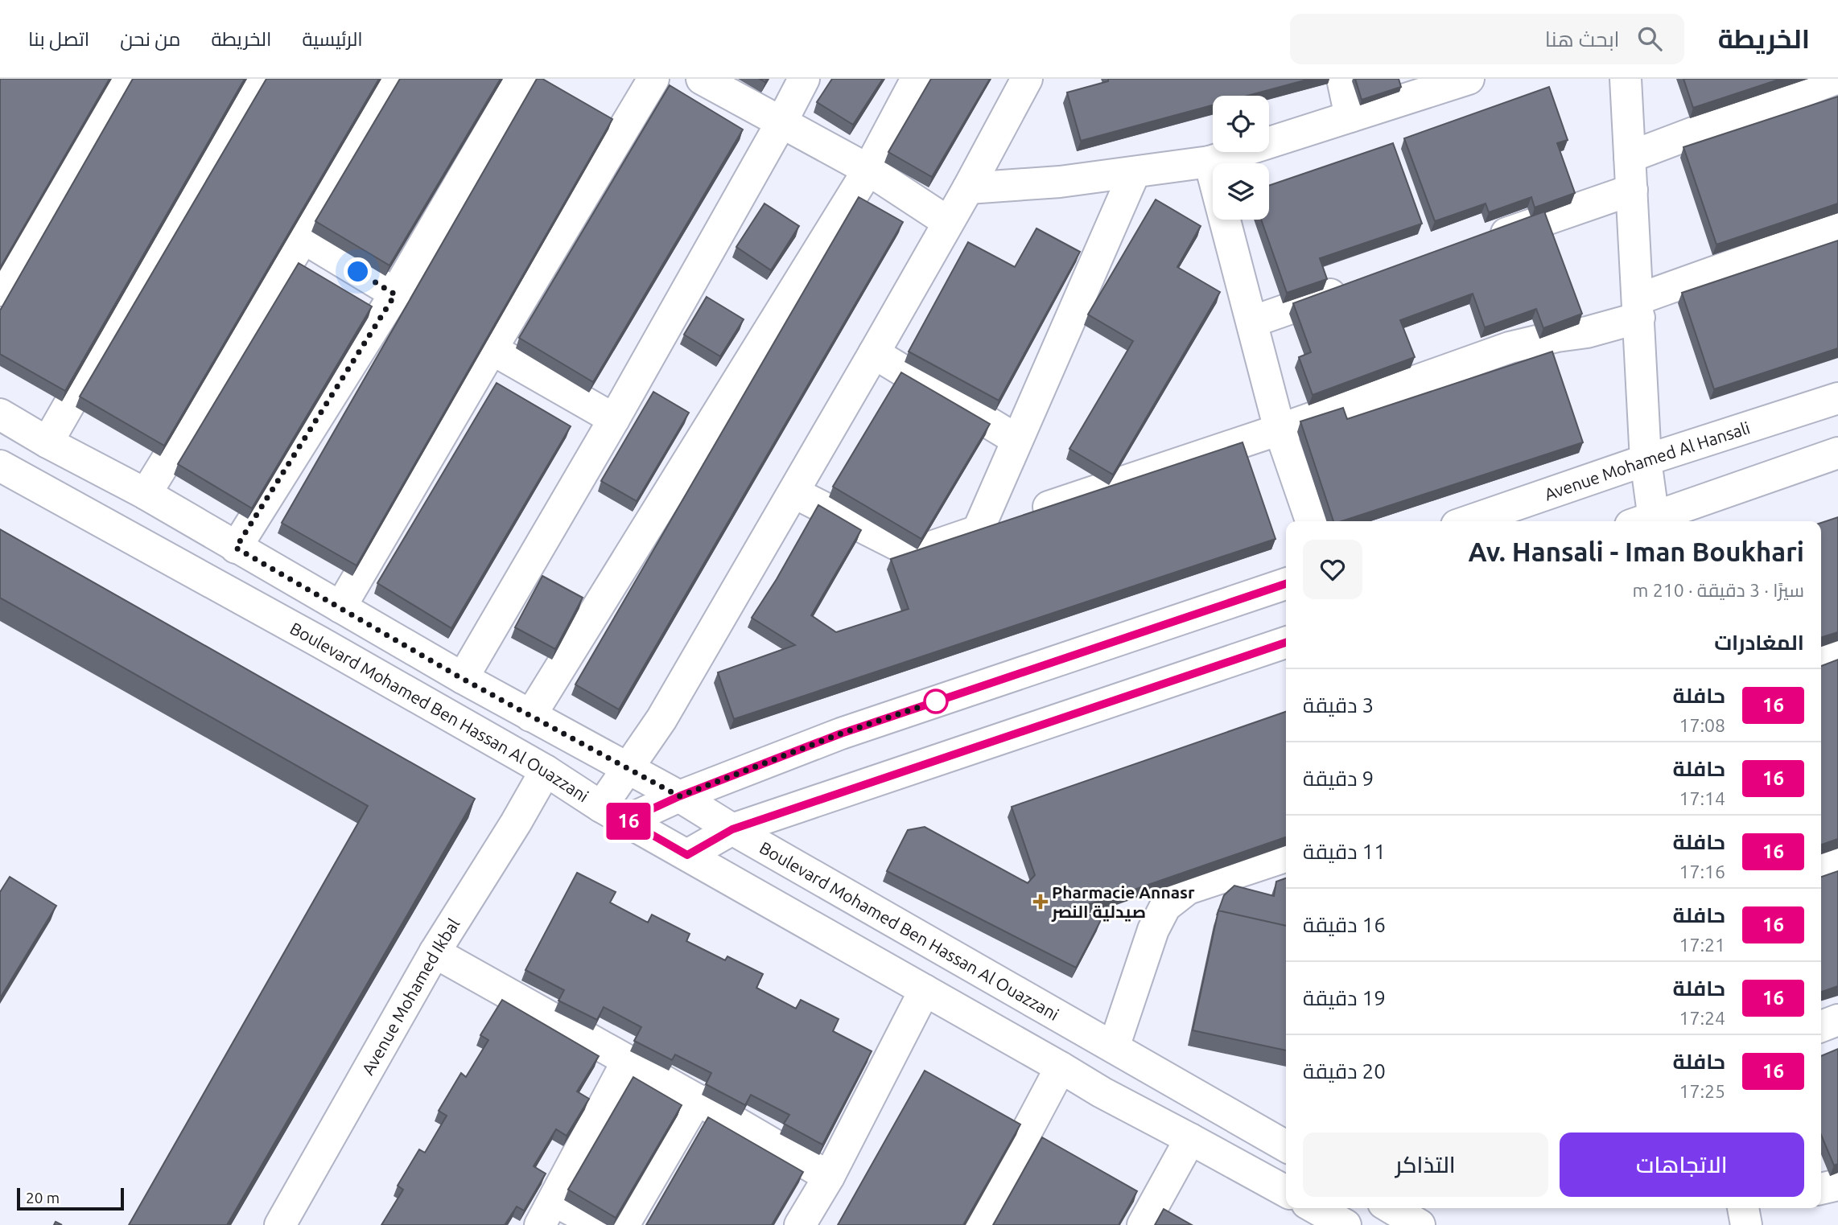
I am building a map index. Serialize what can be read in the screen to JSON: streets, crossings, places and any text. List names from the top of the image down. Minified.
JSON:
{"streets":{"street":["Avenue Mohamed Al Hansali","Boulevard Mohamed Ben Hassan Al Ouazzani","Avenue Mohamed Ikbal"]},"crossings":[["Boulevard Mohamed Ben Hassan Al Ouazzani","Avenue Mohamed Ikbal"]],"places":{"health":["Pharmacie Annasr صيدلية النصر"]},"lines":["bus line 16"],"scale_bar":"20 m","page":{"header":"الخريطة","search":"ابحث هنا","nav":["الرئيسية","الخريطة","من نحن","اتصل بنا"],"on_map":"16","heading":[["Av. Hansali - Iman Boukhari","سيرًا · 3 دقيقة · 210 m"],"المغادرات"],"list":[{"mark":"16","name":"حافلة","note":"17:08","value":"3 دقيقة"},{"mark":"16","name":"حافلة","note":"17:14","value":"9 دقيقة"},{"mark":"16","name":"حافلة","note":"17:16","value":"11 دقيقة"},{"mark":"16","name":"حافلة","note":"17:21","value":"16 دقيقة"},{"mark":"16","name":"حافلة","note":"17:24","value":"19 دقيقة"},{"mark":"16","name":"حافلة","note":"17:25","value":"20 دقيقة"}],"buttons":["الاتجاهات","التذاكر"],"scale":"20 m"}}
